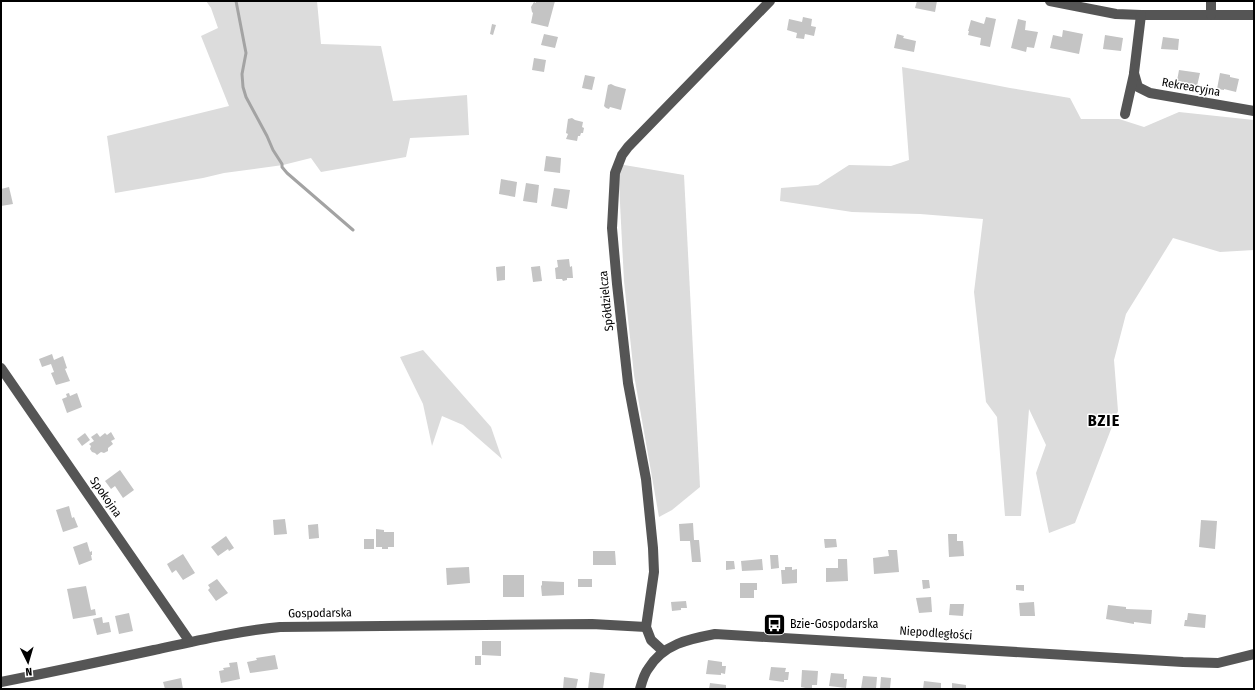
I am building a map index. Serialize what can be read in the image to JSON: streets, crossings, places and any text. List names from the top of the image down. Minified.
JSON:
{"streets":{"street":["Rekreacyjna","Spółdzielcza","Spokojna","Gospodarska","Niepodległości"]},"crossings":[["Spółdzielcza","Gospodarska"],["Spokojna","Gospodarska"]],"districts":["BZIE"],"places":{"bus stop":["Bzie-Gospodarska"]},"north":"bottom"}
